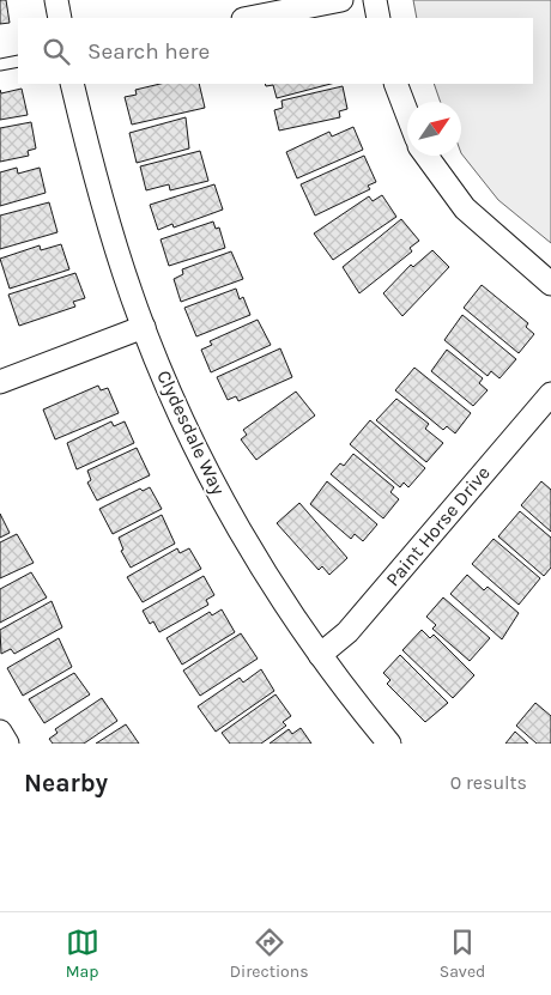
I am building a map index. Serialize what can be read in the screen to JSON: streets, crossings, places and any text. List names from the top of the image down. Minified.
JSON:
{"streets":{"street":["Clydesdale Way","Paint Horse Drive"]},"crossings":[["Clydesdale Way","Paint Horse Drive"]],"north":"top right","page":{"search":"Search here","heading":["Nearby","0 results"],"nav":["Map","Directions","Saved"]}}
